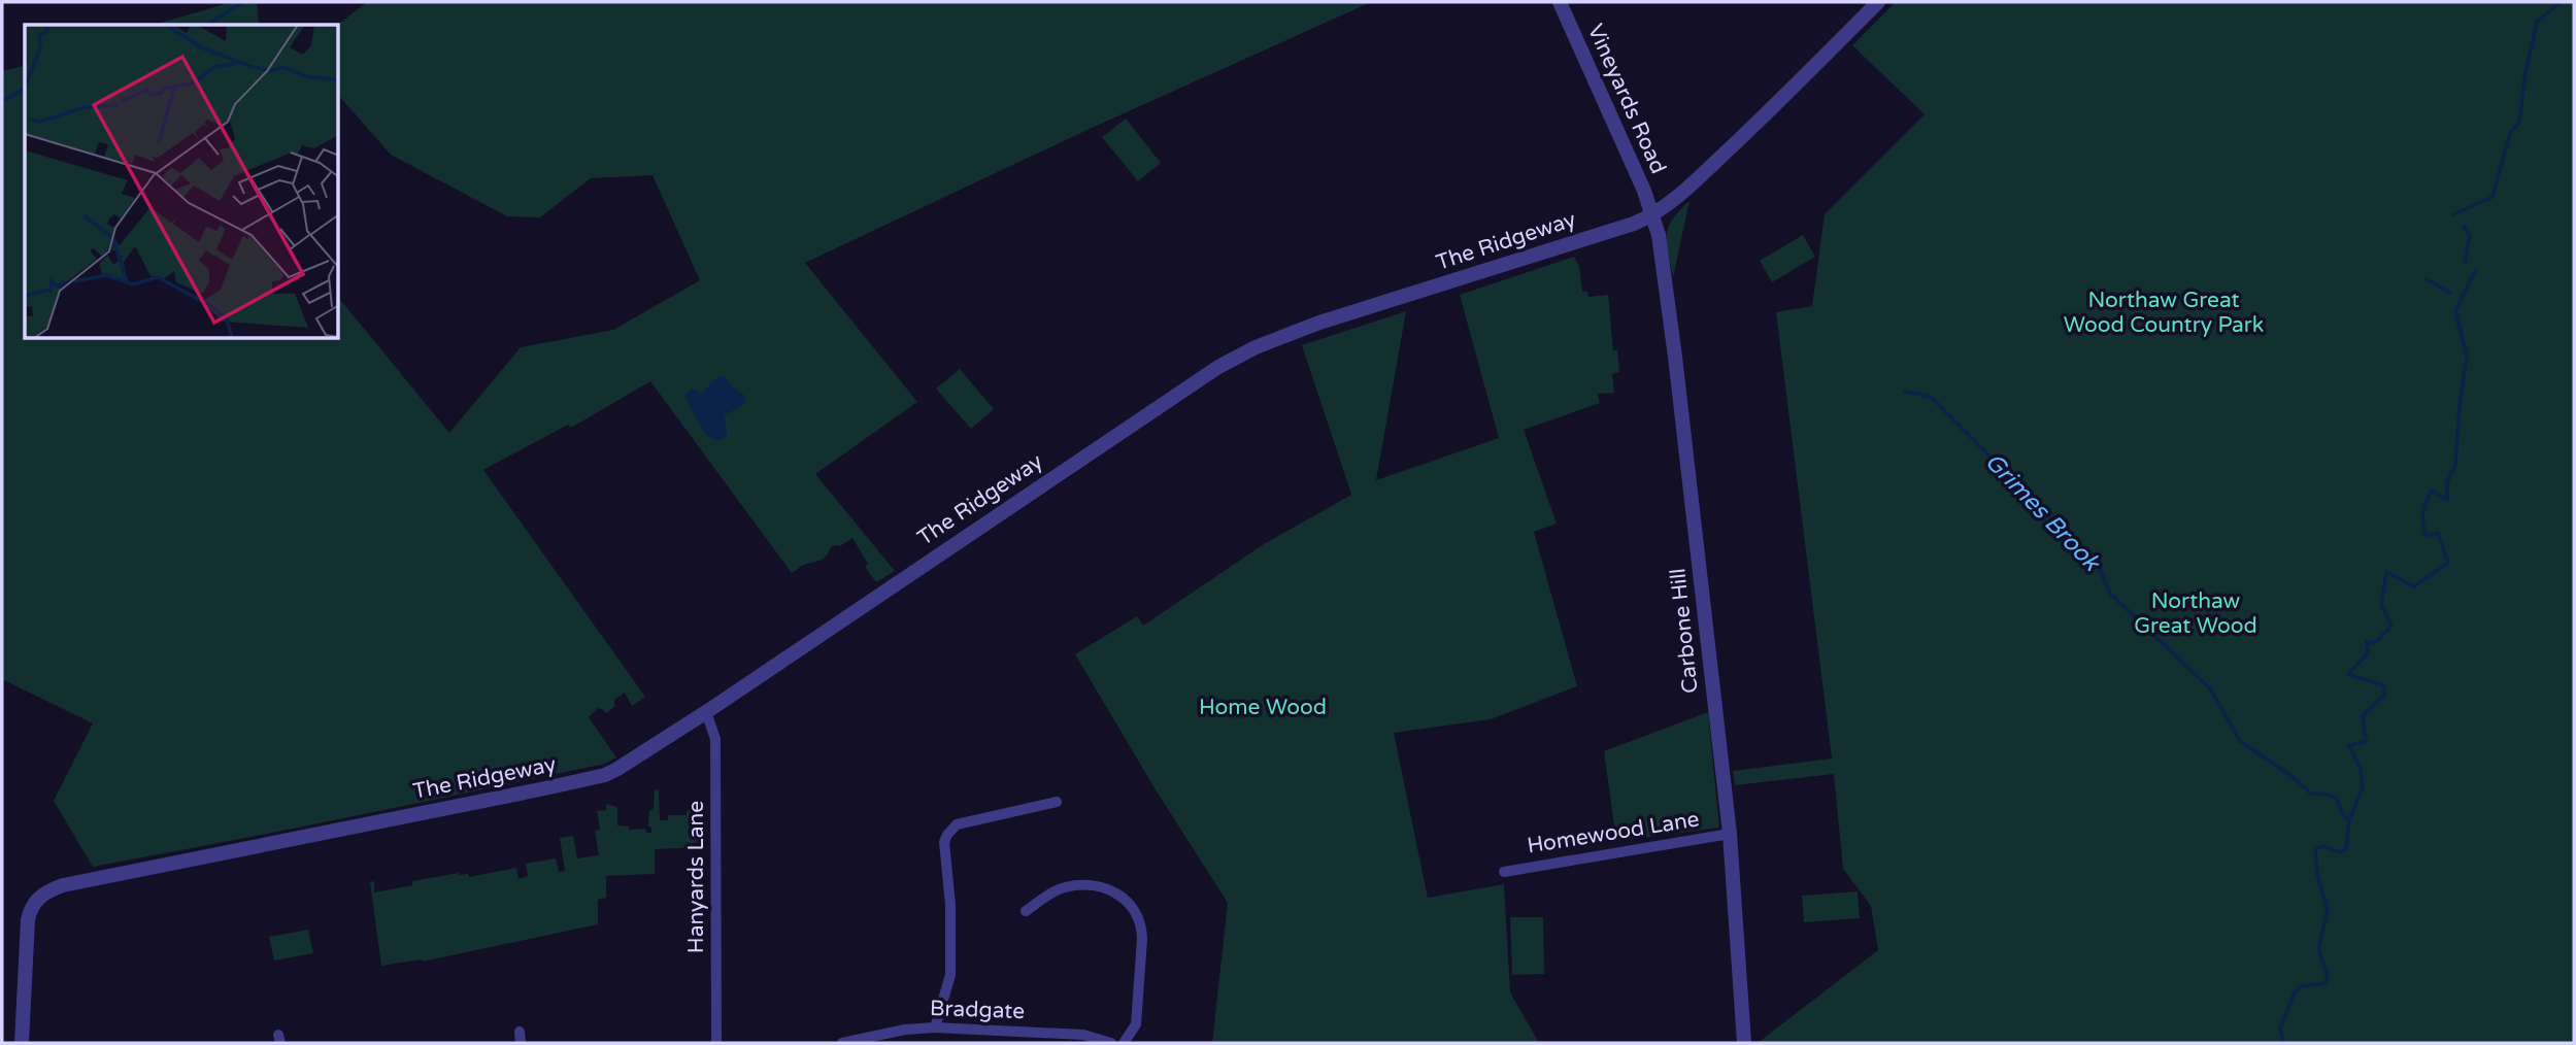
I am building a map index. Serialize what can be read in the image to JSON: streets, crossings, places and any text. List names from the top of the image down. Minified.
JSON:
{"streets":{"street":["Vineyards Road","The Ridgeway","Carbone Hill","Homewood Lane","Hanyards Lane","Bradgate"]},"crossings":[["Vineyards Road","The Ridgeway"],["Vineyards Road","Carbone Hill"],["The Ridgeway","Carbone Hill"],["The Ridgeway","Hanyards Lane"],["Carbone Hill","Homewood Lane"]],"water":["Grimes Brook"],"parks":["Northaw Great Wood Country Park","Northaw Great Wood","Home Wood"]}
